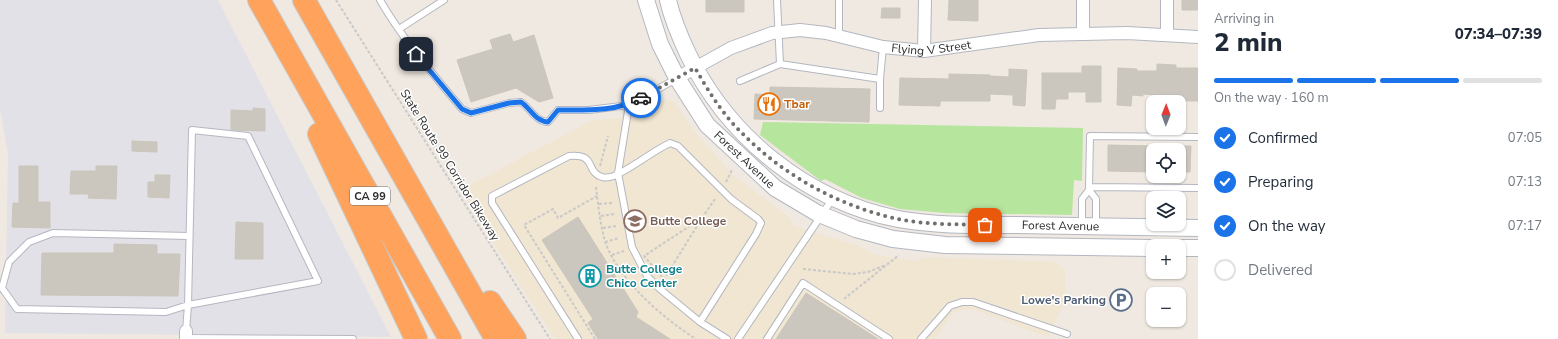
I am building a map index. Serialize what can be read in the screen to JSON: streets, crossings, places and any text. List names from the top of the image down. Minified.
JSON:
{"streets":{"highway":["CA 99"],"street":["Flying V Street","Forest Avenue"],"path":["State Route 99 Corridor Bikeway"]},"crossings":[["Flying V Street","Forest Avenue"]],"places":{"restaurant":["Tbar"],"school or university":["Butte College"],"building":["Butte College Chico Center"],"parking":["Lowe's Parking"]},"north":"top","page":{"heading":["2 min","Arriving in","07:34–07:39"],"bar":"On the way · 160 m","map_buttons":["+","−"],"list":[["Confirmed","07:05"],["Preparing","07:13"],["On the way","07:17"],"Delivered"]}}
